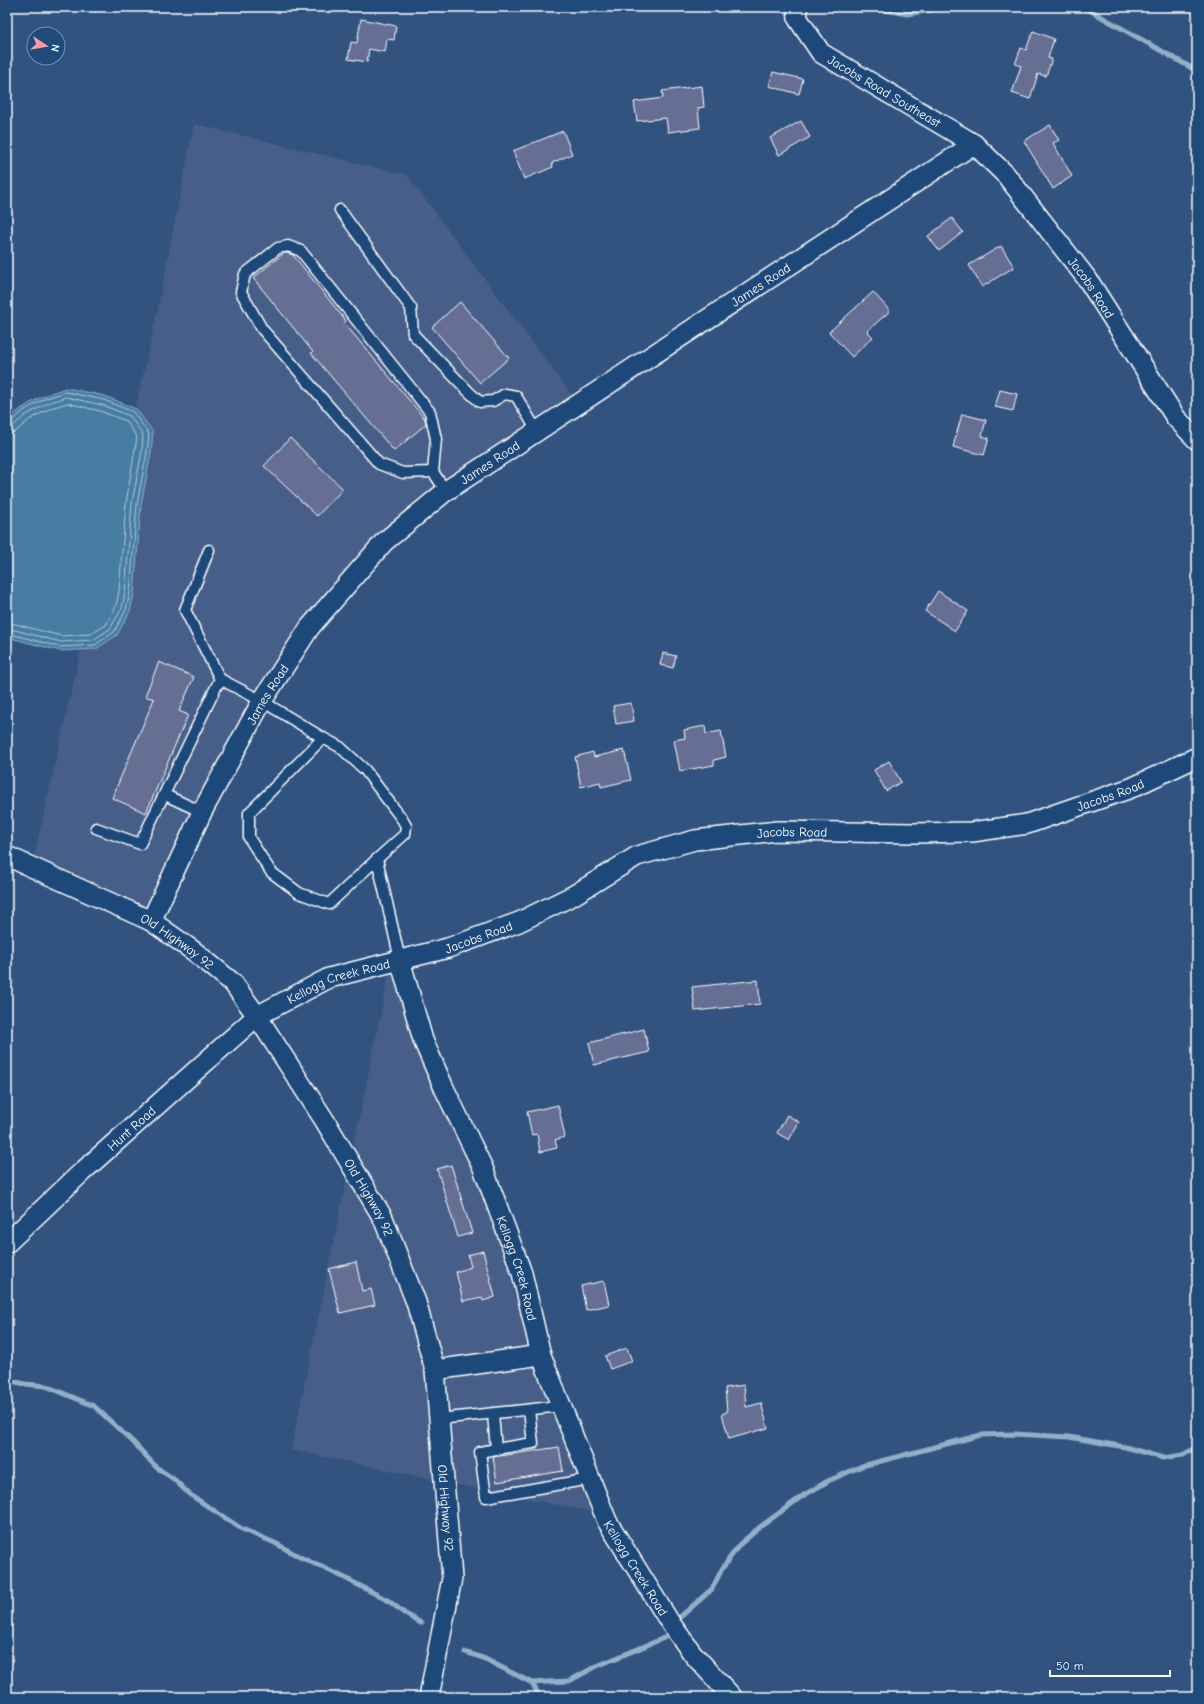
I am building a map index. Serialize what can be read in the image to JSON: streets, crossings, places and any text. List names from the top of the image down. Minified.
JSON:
{"streets":{"street":["Jacobs Road Southeast","James Road","Jacobs Road","Old Highway 92","Kellogg Creek Road","Hunt Road"]},"crossings":[["Jacobs Road Southeast","James Road"],["Jacobs Road Southeast","Jacobs Road"],["James Road","Jacobs Road"],["James Road","Old Highway 92"],["Jacobs Road","Kellogg Creek Road"],["Old Highway 92","Kellogg Creek Road"],["Old Highway 92","Hunt Road"],["Kellogg Creek Road","Hunt Road"]],"scale_bar":"50 m","north":"right"}
